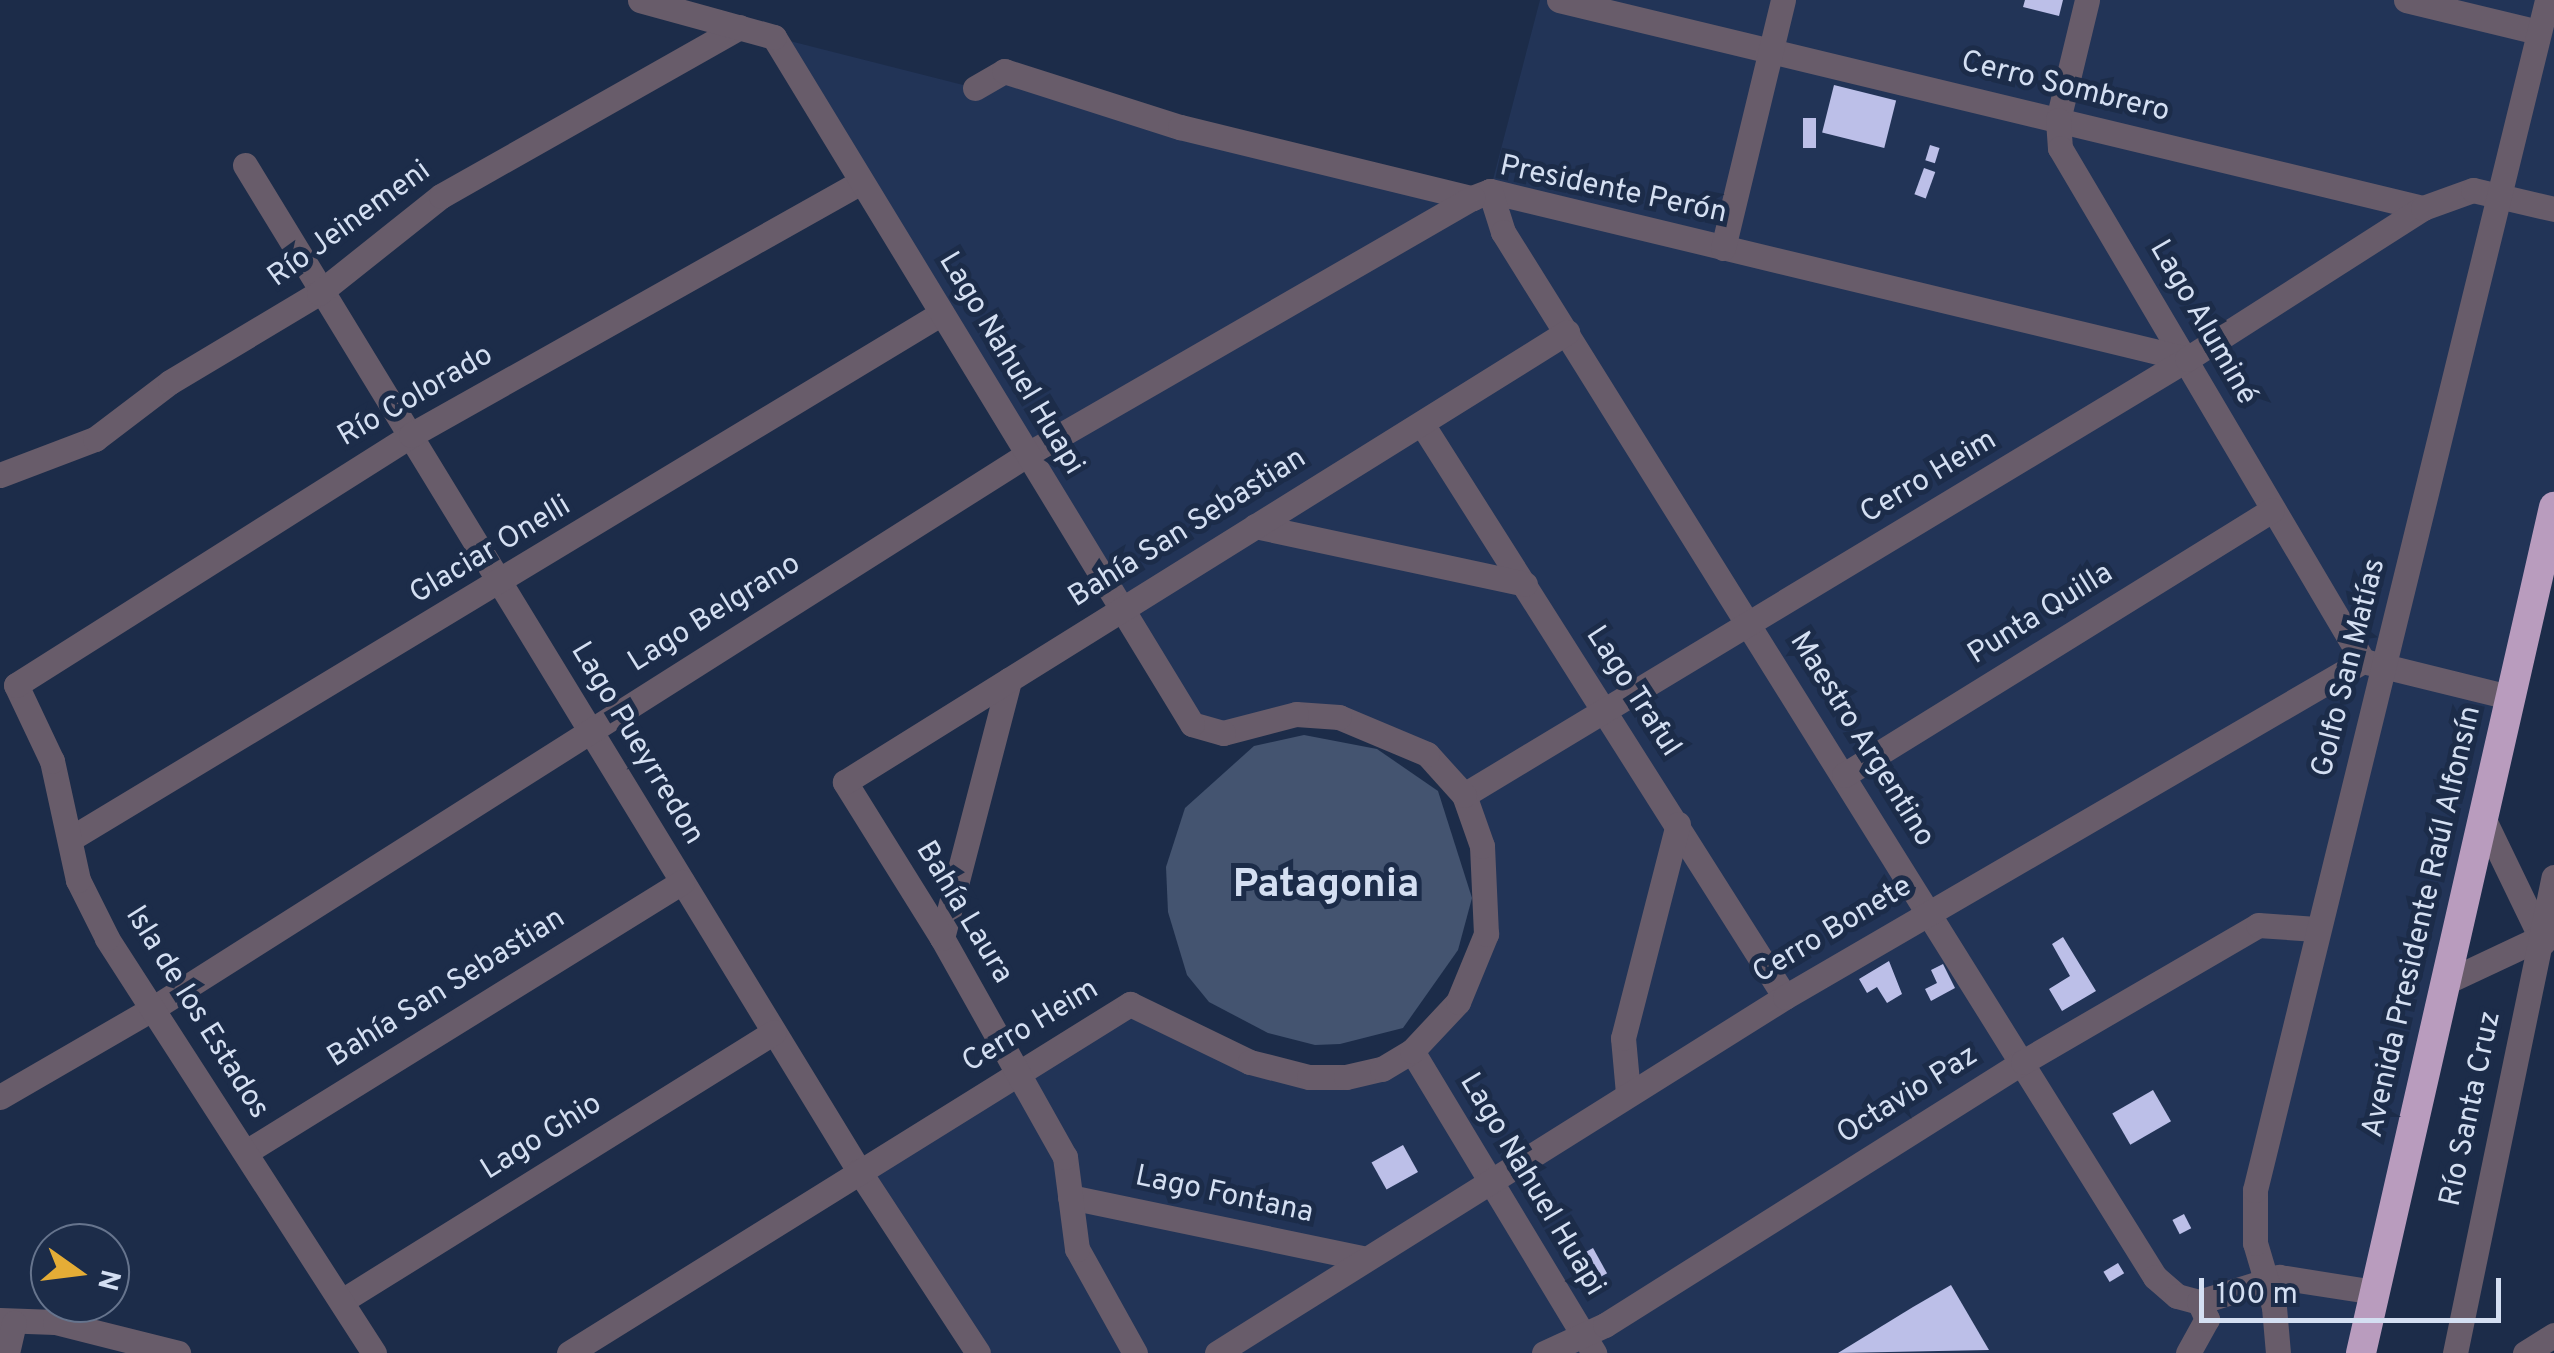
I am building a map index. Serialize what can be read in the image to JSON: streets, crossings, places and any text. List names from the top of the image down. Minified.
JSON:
{"streets":{"highway":["Avenida Presidente Raúl Alfonsín"],"street":["Cerro Sombrero","Presidente Perón","Río Jeinemeni","Lago Aluminé","Lago Nahuel Huapi","Río Colorado","Cerro Heim","Bahía San Sebastian","Glaciar Onelli","Lago Belgrano","Punta Quilla","Golfo San Matías","Lago Traful","Maestro Argentino","Lago Pueyrredon","Bahía Laura","Cerro Bonete","Isla de los Estados","Octavio Paz","Río Santa Cruz","Lago Ghio","Lago Fontana"]},"crossings":[["Cerro Sombrero","Lago Aluminé"],["Cerro Sombrero","Cerro Heim"],["Presidente Perón","Lago Aluminé"],["Presidente Perón","Cerro Heim"],["Presidente Perón","Lago Belgrano"],["Presidente Perón","Maestro Argentino"],["Río Jeinemeni","Lago Nahuel Huapi"],["Río Jeinemeni","Lago Pueyrredon"],["Lago Aluminé","Cerro Heim"],["Lago Aluminé","Punta Quilla"],["Lago Aluminé","Golfo San Matías"],["Lago Aluminé","Cerro Bonete"],["Lago Nahuel Huapi","Río Colorado"],["Lago Nahuel Huapi","Cerro Heim"],["Lago Nahuel Huapi","Bahía San Sebastian"],["Lago Nahuel Huapi","Glaciar Onelli"],["Lago Nahuel Huapi","Lago Belgrano"],["Lago Nahuel Huapi","Cerro Bonete"],["Lago Nahuel Huapi","Octavio Paz"],["Río Colorado","Lago Pueyrredon"],["Río Colorado","Isla de los Estados"],["Cerro Heim","Lago Traful"],["Cerro Heim","Maestro Argentino"],["Cerro Heim","Lago Pueyrredon"],["Cerro Heim","Bahía Laura"],["Bahía San Sebastian","Lago Traful"],["Bahía San Sebastian","Maestro Argentino"],["Bahía San Sebastian","Lago Pueyrredon"],["Bahía San Sebastian","Bahía Laura"],["Bahía San Sebastian","Isla de los Estados"],["Glaciar Onelli","Lago Pueyrredon"],["Glaciar Onelli","Isla de los Estados"],["Lago Belgrano","Maestro Argentino"],["Lago Belgrano","Lago Pueyrredon"],["Lago Belgrano","Isla de los Estados"],["Punta Quilla","Maestro Argentino"],["Golfo San Matías","Cerro Bonete"],["Golfo San Matías","Octavio Paz"],["Lago Traful","Cerro Bonete"],["Maestro Argentino","Cerro Bonete"],["Maestro Argentino","Octavio Paz"],["Lago Pueyrredon","Lago Ghio"],["Bahía Laura","Lago Fontana"],["Cerro Bonete","Lago Fontana"],["Isla de los Estados","Lago Ghio"]],"districts":["Patagonia"],"scale_bar":"100 m","north":"right"}
